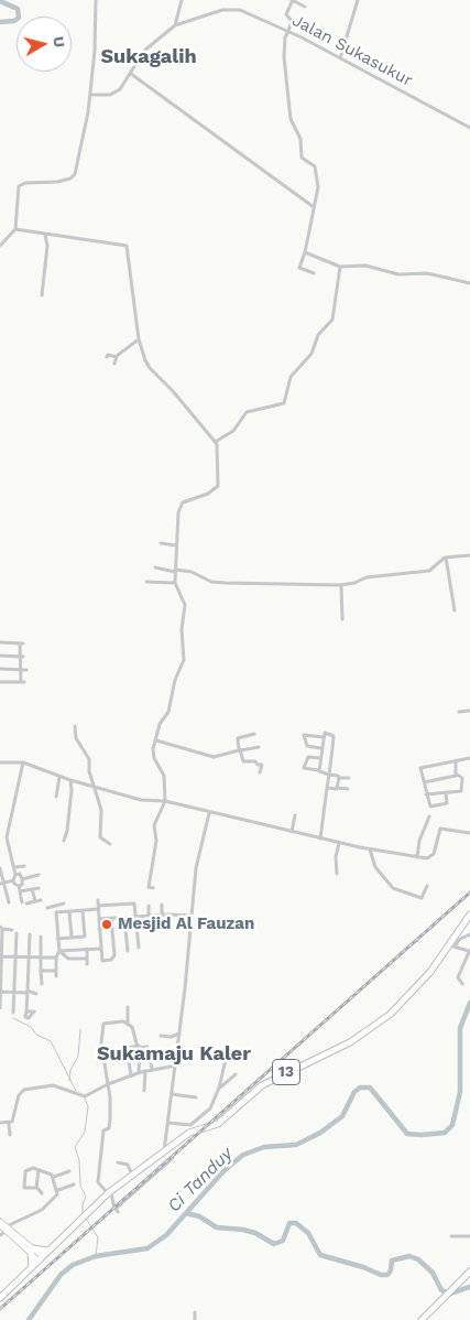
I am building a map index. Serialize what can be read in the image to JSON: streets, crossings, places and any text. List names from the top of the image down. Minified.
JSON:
{"streets":{"highway":["13"],"street":["Jalan Sukasukur"]},"districts":["Sukagalih","Sukamaju Kaler"],"water":["Ci Tanduy"],"places":["Mesjid Al Fauzan"],"north":"right"}
